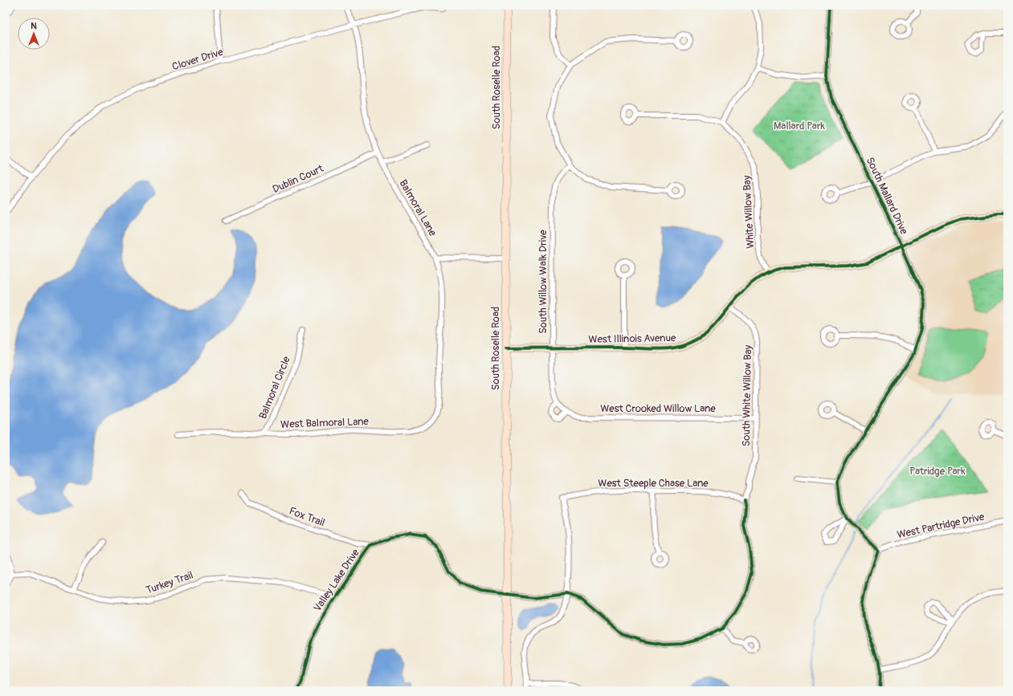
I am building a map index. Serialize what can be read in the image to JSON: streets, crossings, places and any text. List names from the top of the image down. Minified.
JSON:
{"streets":{"main road":["South Roselle Road","West Illinois Avenue"],"street":["Clover Drive","Dublin Court","South Mallard Drive","Balmoral Lane","White Willow Bay","South Willow Walk Drive","Balmoral Circle","South White Willow Bay","West Crooked Willow Lane","West Balmoral Lane","West Steeple Chase Lane","Fox Trail","West Partridge Drive","Valley Lake Drive","Turkey Trail"]},"crossings":[["Clover Drive","Balmoral Lane"],["South Roselle Road","West Illinois Avenue"],["South Roselle Road","Valley Lake Drive"],["Dublin Court","Balmoral Lane"],["South Mallard Drive","West Illinois Avenue"],["South Mallard Drive","West Partridge Drive"],["Balmoral Lane","West Balmoral Lane"],["White Willow Bay","West Illinois Avenue"],["South Willow Walk Drive","West Illinois Avenue"],["South Willow Walk Drive","West Crooked Willow Lane"],["West Illinois Avenue","South White Willow Bay"],["Balmoral Circle","West Balmoral Lane"],["South White Willow Bay","West Crooked Willow Lane"],["South White Willow Bay","West Steeple Chase Lane"],["West Steeple Chase Lane","Valley Lake Drive"],["Fox Trail","Valley Lake Drive"],["Valley Lake Drive","Turkey Trail"]],"parks":["Mallard Park","Patridge Park"],"north":"top"}
